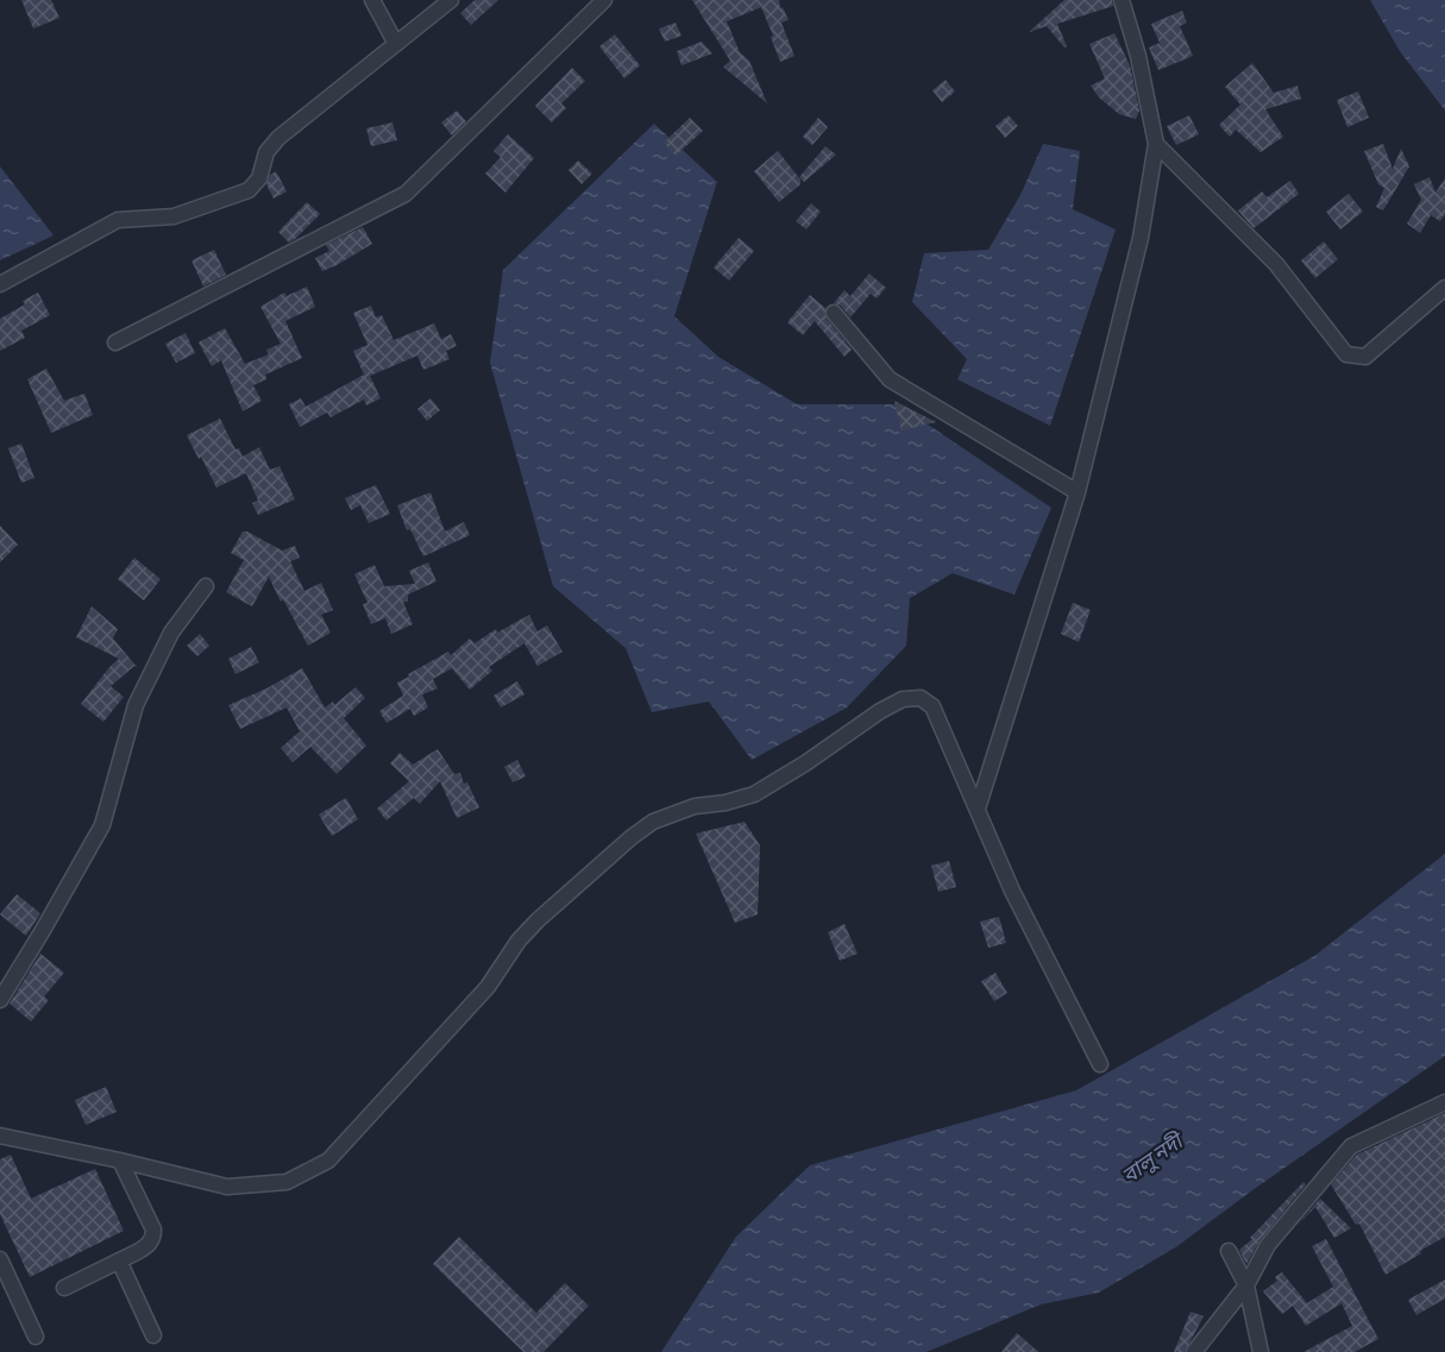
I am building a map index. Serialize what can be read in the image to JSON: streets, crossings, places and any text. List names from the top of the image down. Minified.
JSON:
{"water":["বালু নদী"]}
